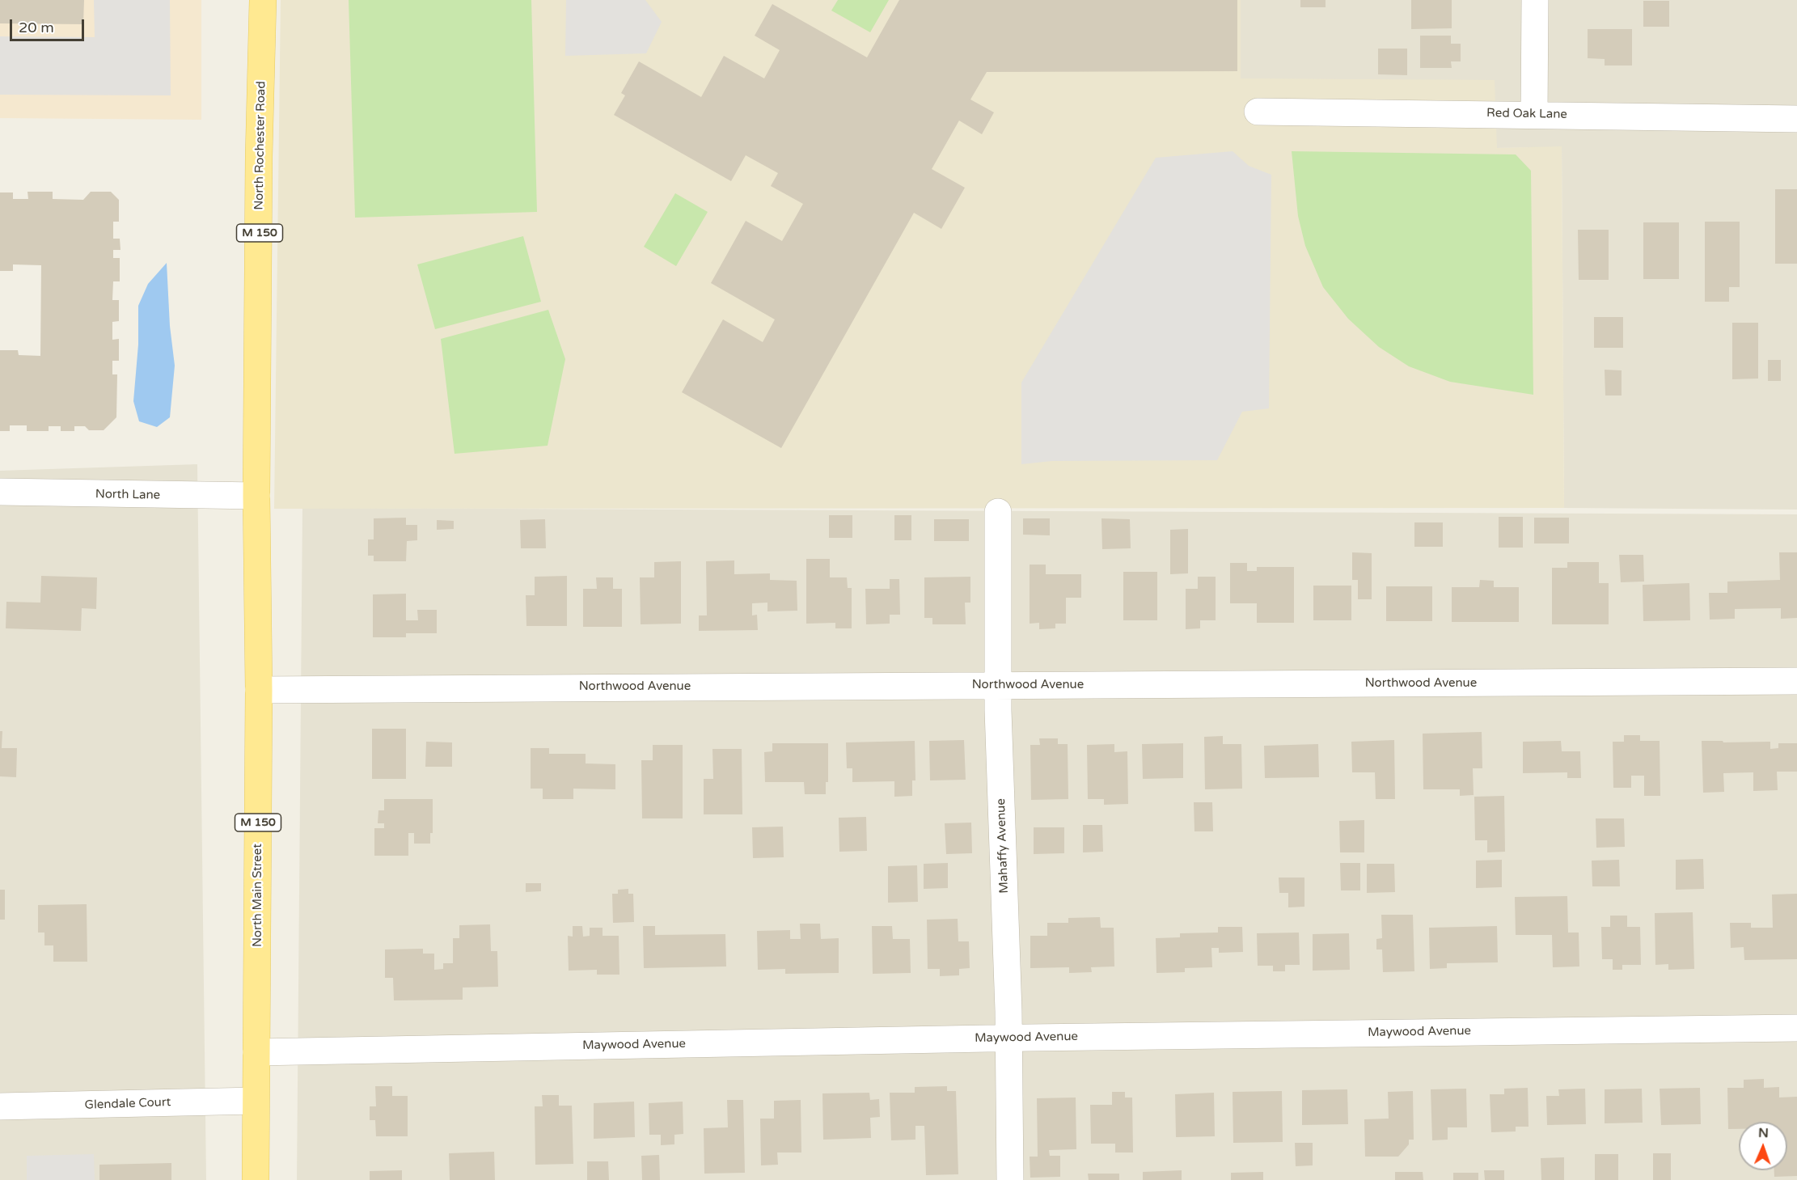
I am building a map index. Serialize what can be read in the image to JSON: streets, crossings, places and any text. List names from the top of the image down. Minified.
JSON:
{"streets":{"main road":["North Rochester Road","M 150","North Main Street"],"street":["Red Oak Lane","North Lane","Northwood Avenue","Mahaffy Avenue","Maywood Avenue","Glendale Court"]},"crossings":[["North Rochester Road","North Main Street"],["North Lane","North Main Street"],["Northwood Avenue","Mahaffy Avenue"],["Northwood Avenue","North Main Street"],["Mahaffy Avenue","Maywood Avenue"],["North Main Street","Maywood Avenue"],["North Main Street","Glendale Court"]],"scale_bar":"20 m","north":"top"}
